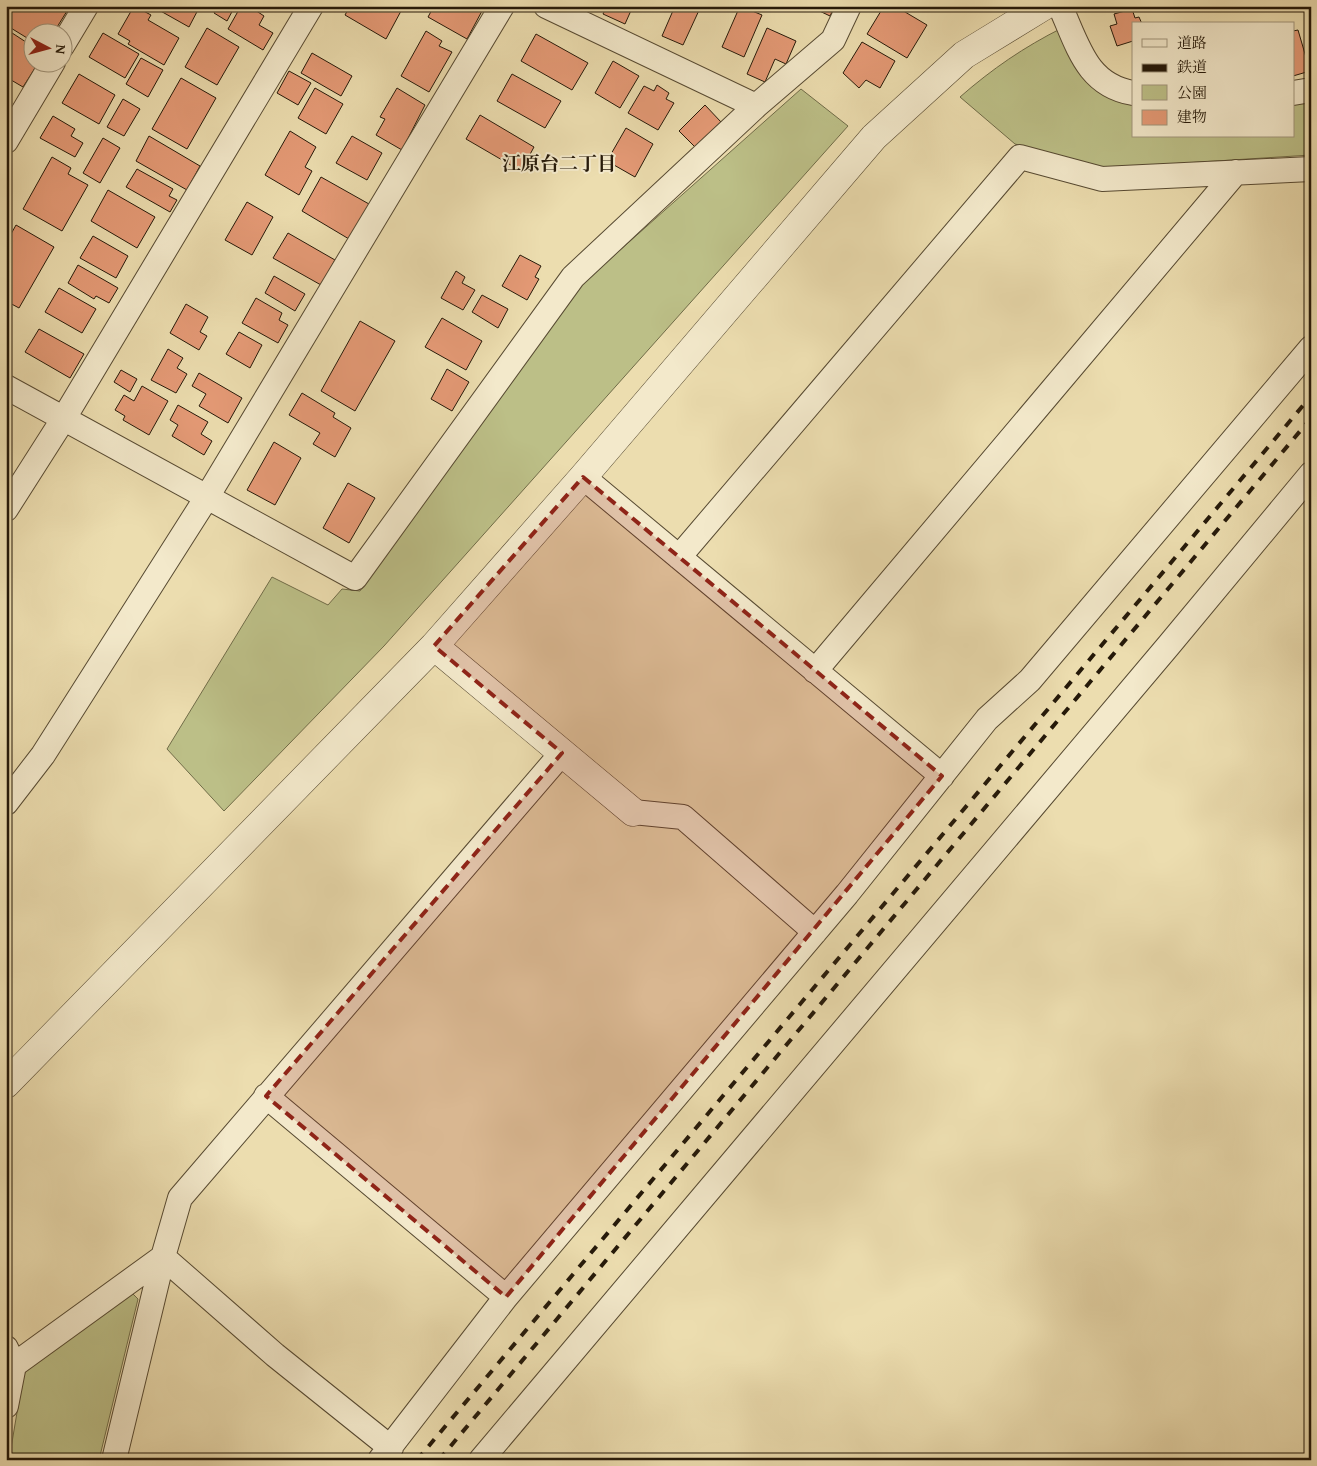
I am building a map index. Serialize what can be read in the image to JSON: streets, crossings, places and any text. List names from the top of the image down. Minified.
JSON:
{"districts":["江原台二丁目"],"legend":["道路","鉄道","公園","建物"],"north":"right"}
